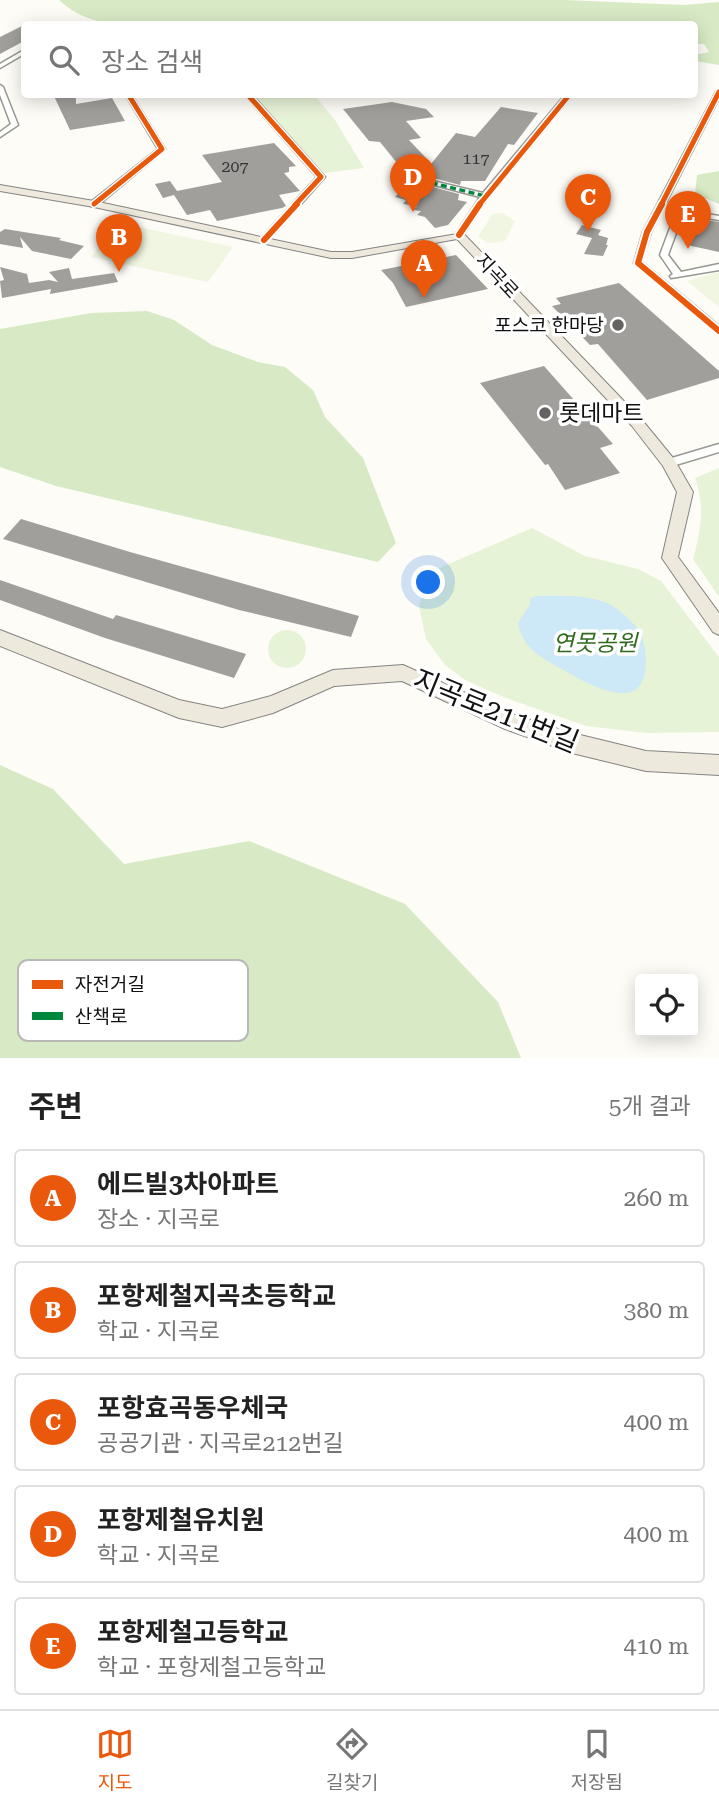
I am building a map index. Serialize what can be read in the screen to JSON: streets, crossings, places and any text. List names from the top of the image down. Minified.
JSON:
{"streets":{"main road":["지곡로","지곡로211번길"]},"parks":["연못공원"],"places":["포스코 한마당","롯데마트"],"house_numbers":["117","207"],"legend":["자전거길","산책로"],"page":{"search":"장소 검색","pins":["D","C","E","B","A"],"heading":["주변","5개 결과"],"list":[{"mark":"A","name":"에드빌3차아파트","note":"장소 · 지곡로","value":"260 m"},{"mark":"B","name":"포항제철지곡초등학교","note":"학교 · 지곡로","value":"380 m"},{"mark":"C","name":"포항효곡동우체국","note":"공공기관 · 지곡로212번길","value":"400 m"},{"mark":"D","name":"포항제철유치원","note":"학교 · 지곡로","value":"400 m"},{"mark":"E","name":"포항제철고등학교","note":"학교 · 포항제철고등학교","value":"410 m"}],"nav":["지도","길찾기","저장됨"]}}
